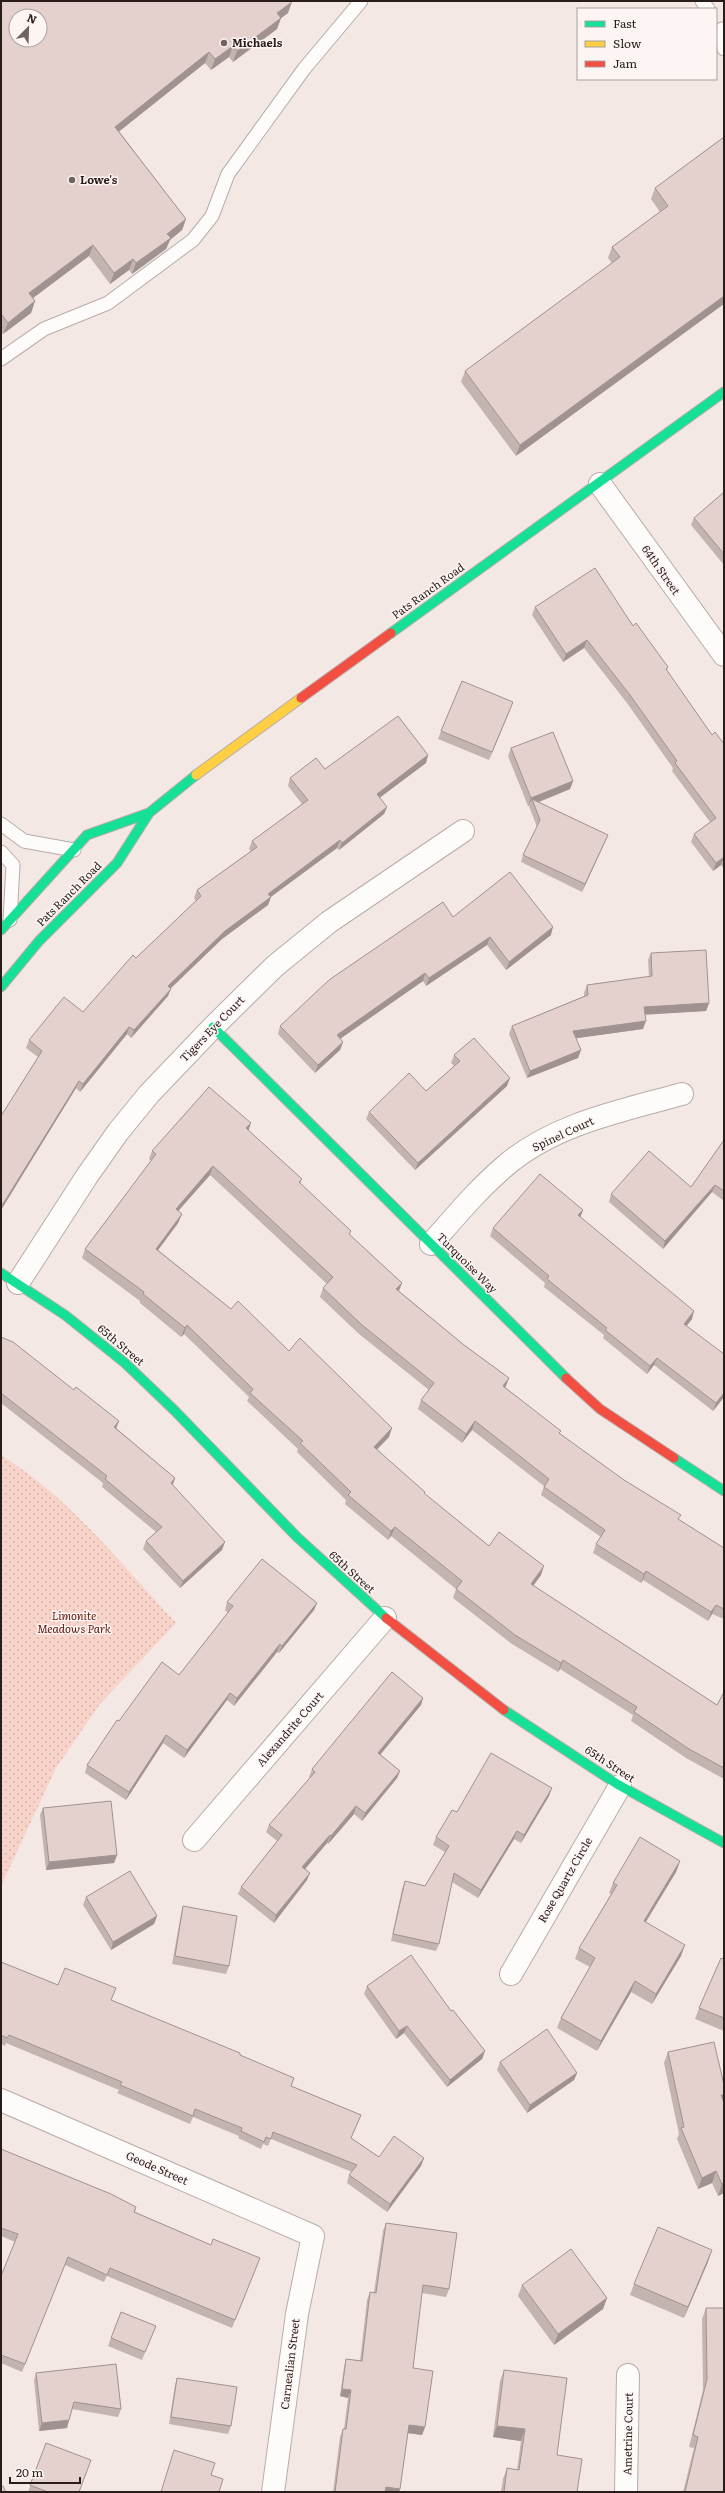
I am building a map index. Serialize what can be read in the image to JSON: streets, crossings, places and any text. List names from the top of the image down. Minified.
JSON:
{"streets":{"street":["64th Street","Pats Ranch Road","Tigers Eye Court","Spinel Court","Turquoise Way","65th Street","Alexandrite Court","Rose Quartz Circle","Geode Street","Carnealian Street","Ametrine Court"]},"crossings":[["64th Street","Pats Ranch Road"],["Tigers Eye Court","Turquoise Way"],["Tigers Eye Court","65th Street"],["Spinel Court","Turquoise Way"],["65th Street","Alexandrite Court"],["65th Street","Rose Quartz Circle"],["Geode Street","Carnealian Street"]],"parks":["Limonite Meadows Park"],"places":["Michaels","Lowe's"],"legend":["Fast","Slow","Jam"],"scale_bar":"20 m","north":"top right"}
